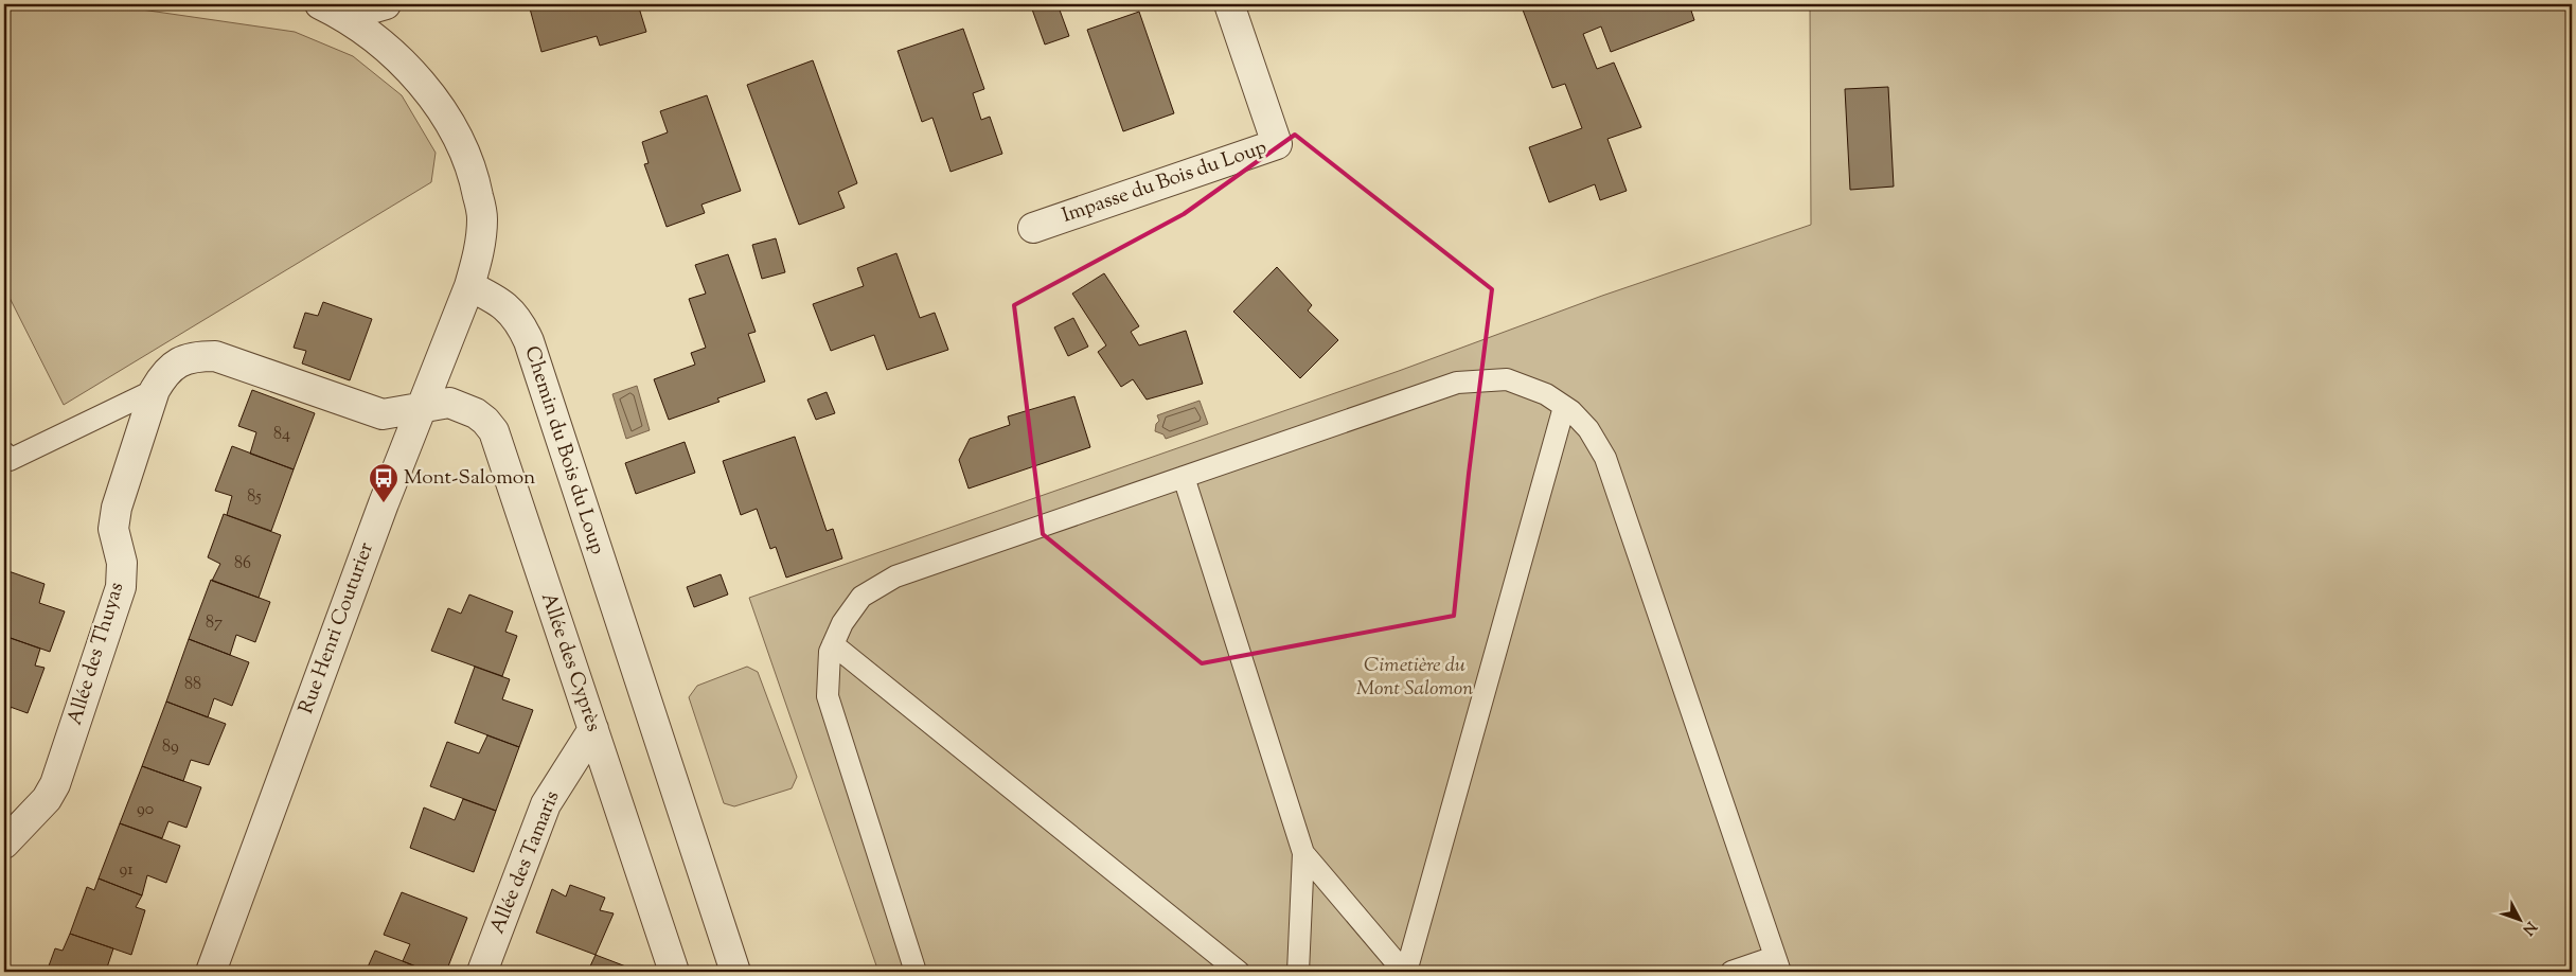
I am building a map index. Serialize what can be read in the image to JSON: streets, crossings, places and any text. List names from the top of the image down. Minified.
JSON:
{"streets":{"street":["Impasse du Bois du Loup","Chemin du Bois du Loup","Rue Henri Couturier","Allée des Thuyas","Allée des Cyprès","Allée des Tamaris"]},"crossings":[["Chemin du Bois du Loup","Rue Henri Couturier"],["Rue Henri Couturier","Allée des Thuyas"],["Rue Henri Couturier","Allée des Cyprès"],["Allée des Thuyas","Allée des Cyprès"],["Allée des Cyprès","Allée des Tamaris"]],"parks":["Cimetière du Mont Salomon"],"places":{"bus stop":["Mont-Salomon"]},"house_numbers":["84","85","86","87","88","89","90","91"],"north":"bottom right"}
